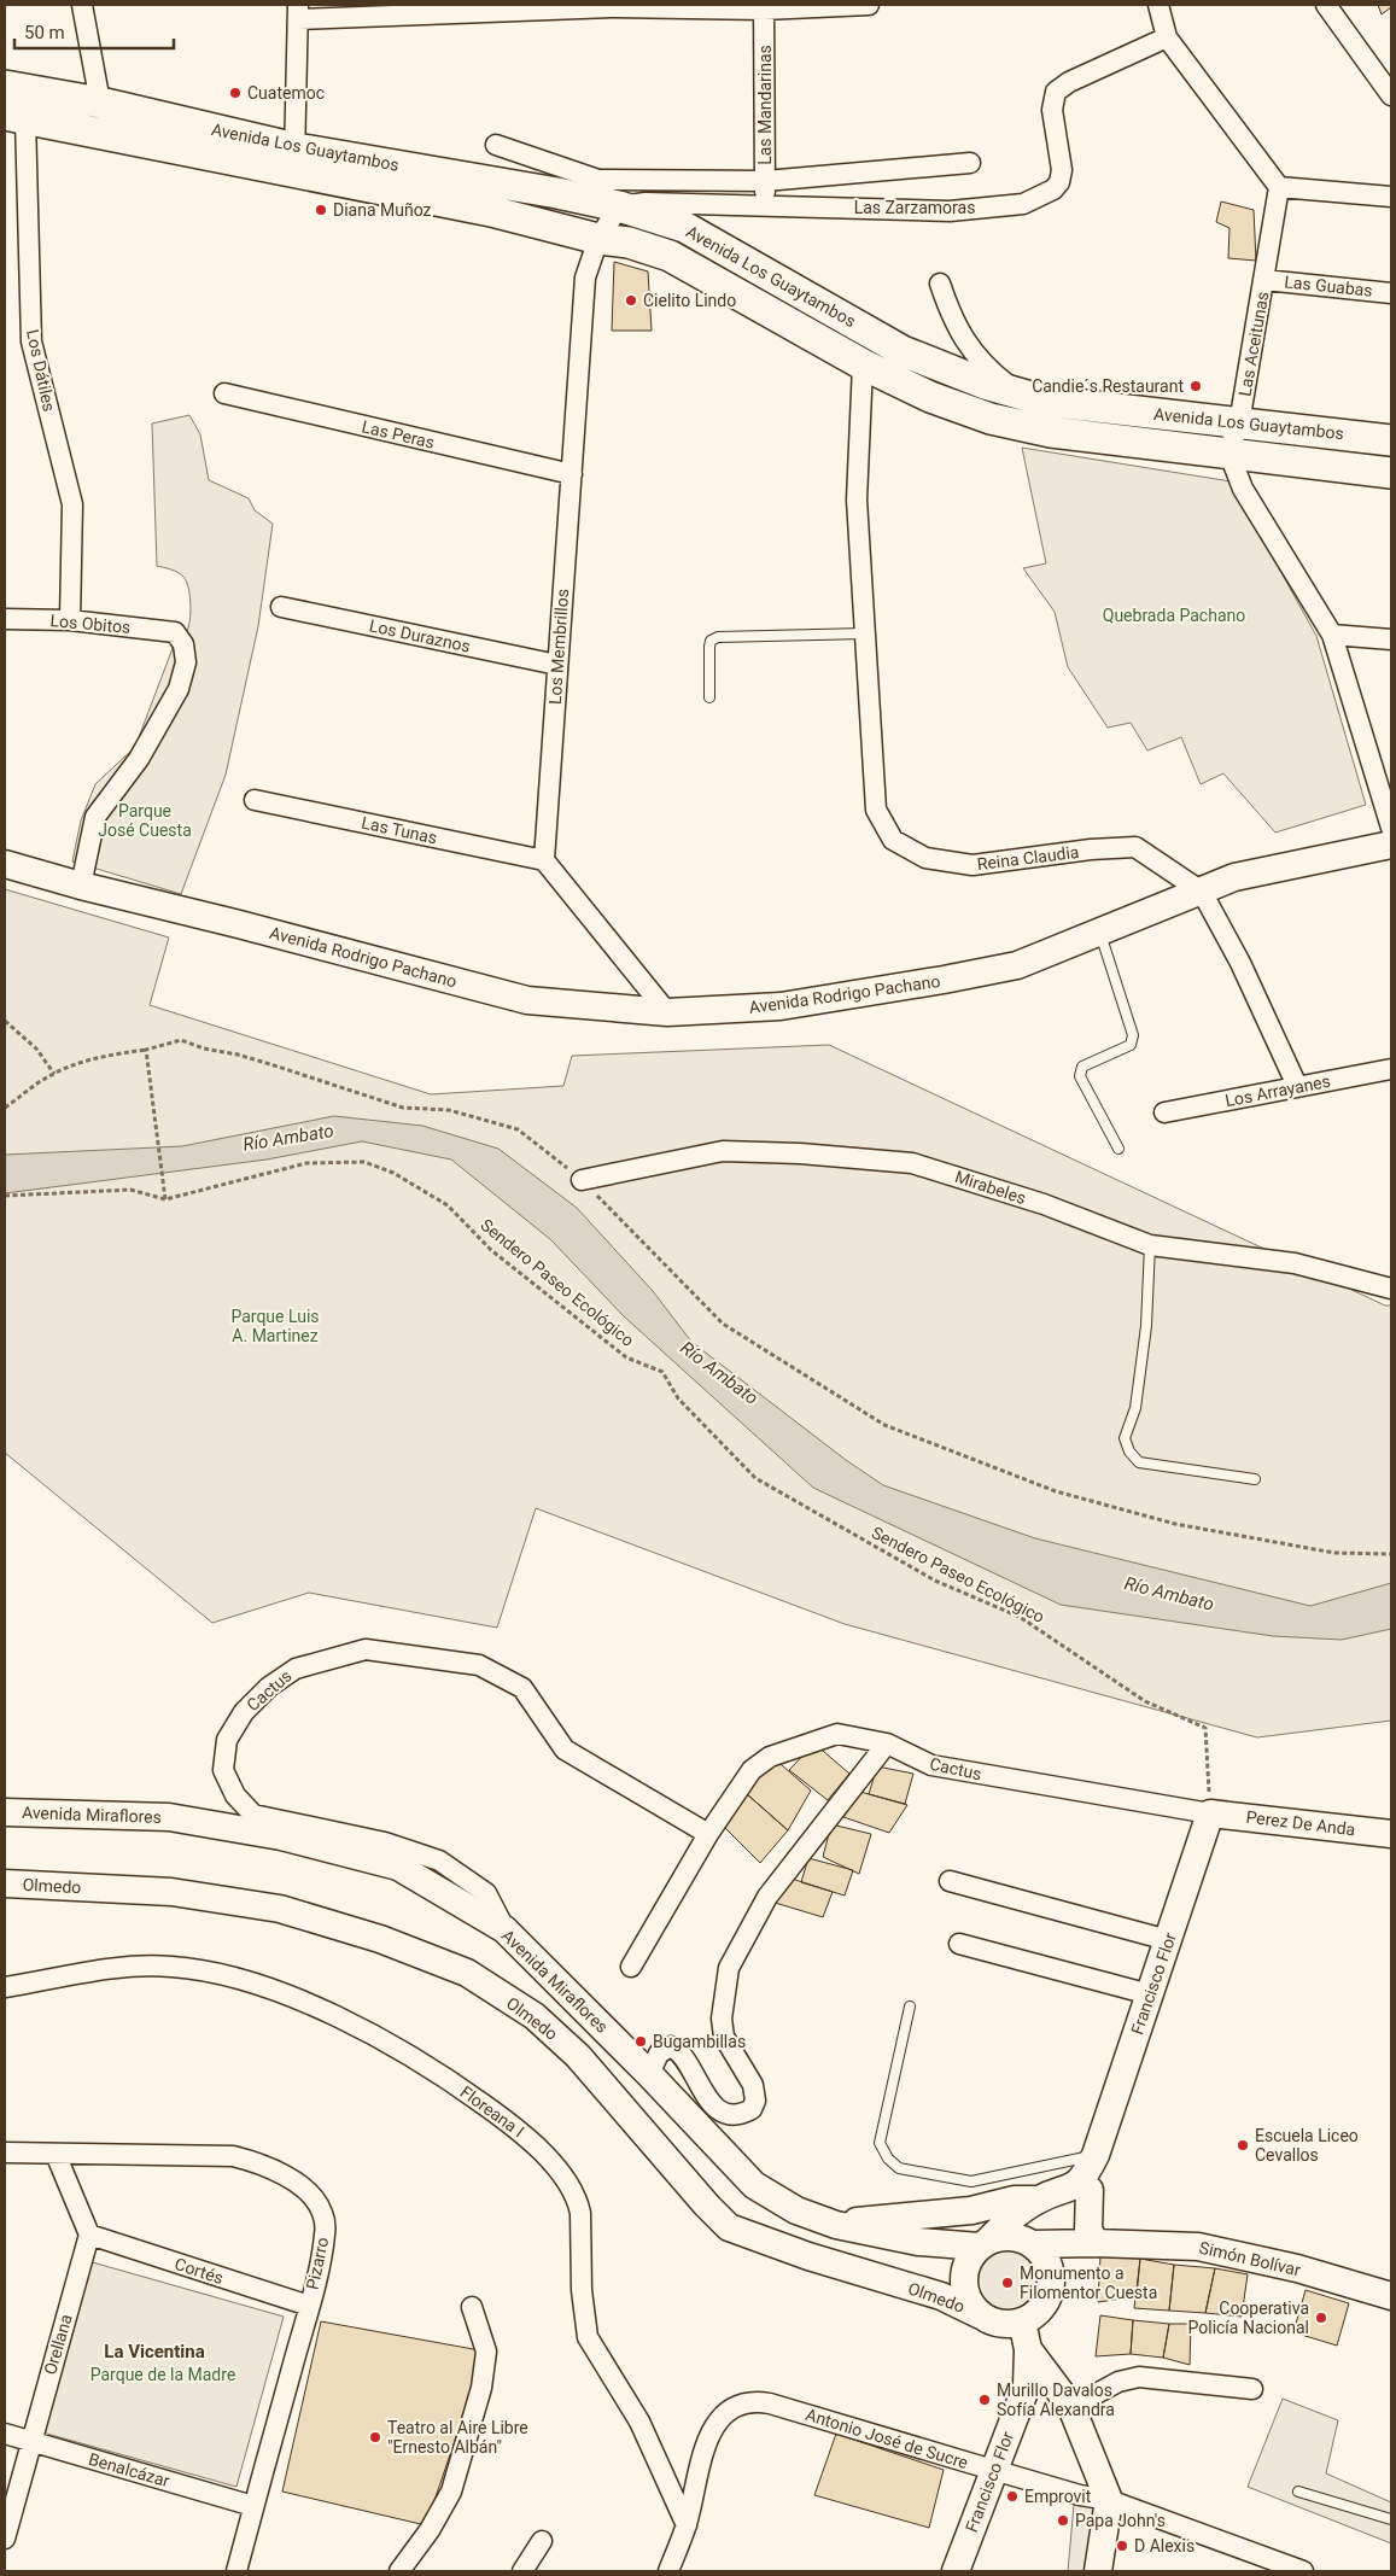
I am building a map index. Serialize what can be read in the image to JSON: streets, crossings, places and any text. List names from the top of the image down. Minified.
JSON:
{"streets":{"main road":["Avenida Los Guaytambos","Avenida Rodrigo Pachano","Avenida Miraflores","Perez De Anda","Olmedo","Francisco Flor","Simón Bolívar"],"street":["Las Mandarinas","Las Zarzamoras","Las Guabas","Las Aceitunas","Los Dátiles","Las Peras","Los Obitos","Los Duraznos","Los Membrillos","Las Tunas","Reina Claudia","Los Arrayanes","Mirabeles","Cactus","Floreana I","Pizarro","Cortés","Orellana","Antonio José de Sucre","Benalcázar"],"path":["Sendero Paseo Ecológico"]},"crossings":[["Las Mandarinas","Las Zarzamoras"],["Avenida Los Guaytambos","Las Zarzamoras"],["Avenida Los Guaytambos","Las Aceitunas"],["Avenida Los Guaytambos","Los Dátiles"],["Avenida Los Guaytambos","Los Membrillos"],["Avenida Los Guaytambos","Reina Claudia"],["Las Zarzamoras","Los Membrillos"],["Las Guabas","Las Aceitunas"],["Los Dátiles","Los Obitos"],["Las Peras","Los Membrillos"],["Los Obitos","Avenida Rodrigo Pachano"],["Los Duraznos","Los Membrillos"],["Los Membrillos","Las Tunas"],["Reina Claudia","Avenida Rodrigo Pachano"],["Reina Claudia","Los Arrayanes"],["Sendero Paseo Ecológico","Cactus"],["Sendero Paseo Ecológico","Perez De Anda"],["Sendero Paseo Ecológico","Francisco Flor"],["Cactus","Avenida Miraflores"],["Cactus","Perez De Anda"],["Cactus","Francisco Flor"],["Avenida Miraflores","Olmedo"],["Avenida Miraflores","Francisco Flor"],["Avenida Miraflores","Simón Bolívar"],["Perez De Anda","Francisco Flor"],["Olmedo","Francisco Flor"],["Olmedo","Simón Bolívar"],["Francisco Flor","Simón Bolívar"],["Francisco Flor","Antonio José de Sucre"],["Floreana I","Antonio José de Sucre"],["Pizarro","Cortés"],["Pizarro","Benalcázar"],["Cortés","Orellana"],["Orellana","Benalcázar"]],"districts":["La Vicentina"],"water":["Río Ambato"],"parks":["Quebrada Pachano","Parque José Cuesta","Parque Luis A. Martinez","Parque de la Madre"],"places":["Cuatemoc","Diana Muñoz","Cielito Lindo","Candie´s Restaurant","Bugambillas","Escuela Liceo Cevallos","Monumento a Filomentor Cuesta","Cooperativa Policía Nacional","Murillo Davalos Sofía Alexandra","Teatro al Aire Libre \"Ernesto Albán\"","Emprovit","Papa John's","D Alexis"],"scale_bar":"50 m"}
